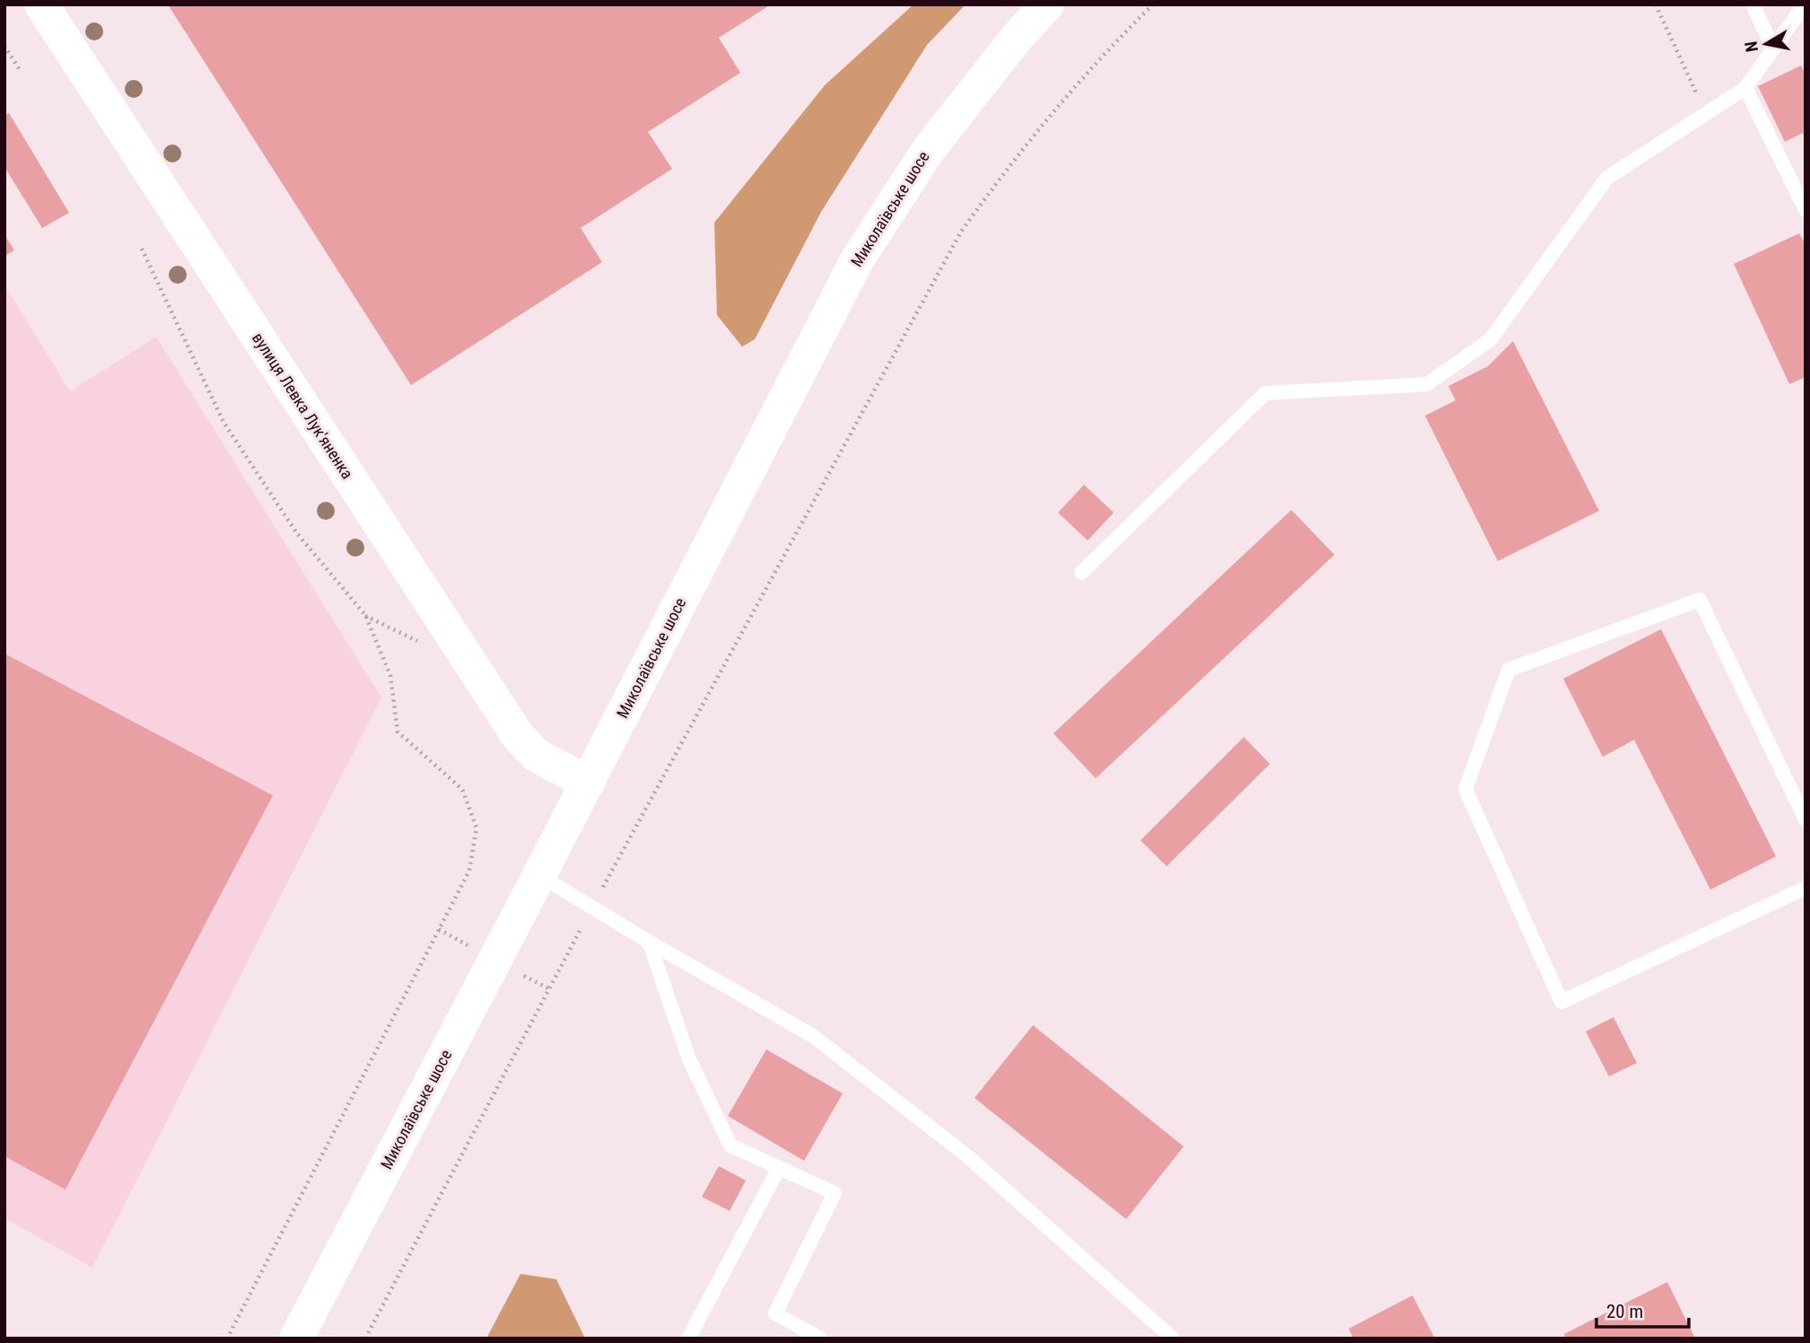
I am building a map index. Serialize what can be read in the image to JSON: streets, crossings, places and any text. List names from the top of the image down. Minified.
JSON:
{"streets":{"main road":["Миколаївське шосе","вулиця Левка Лук'яненка"]},"crossings":[["Миколаївське шосе","вулиця Левка Лук'яненка"]],"scale_bar":"20 m","north":"left"}
